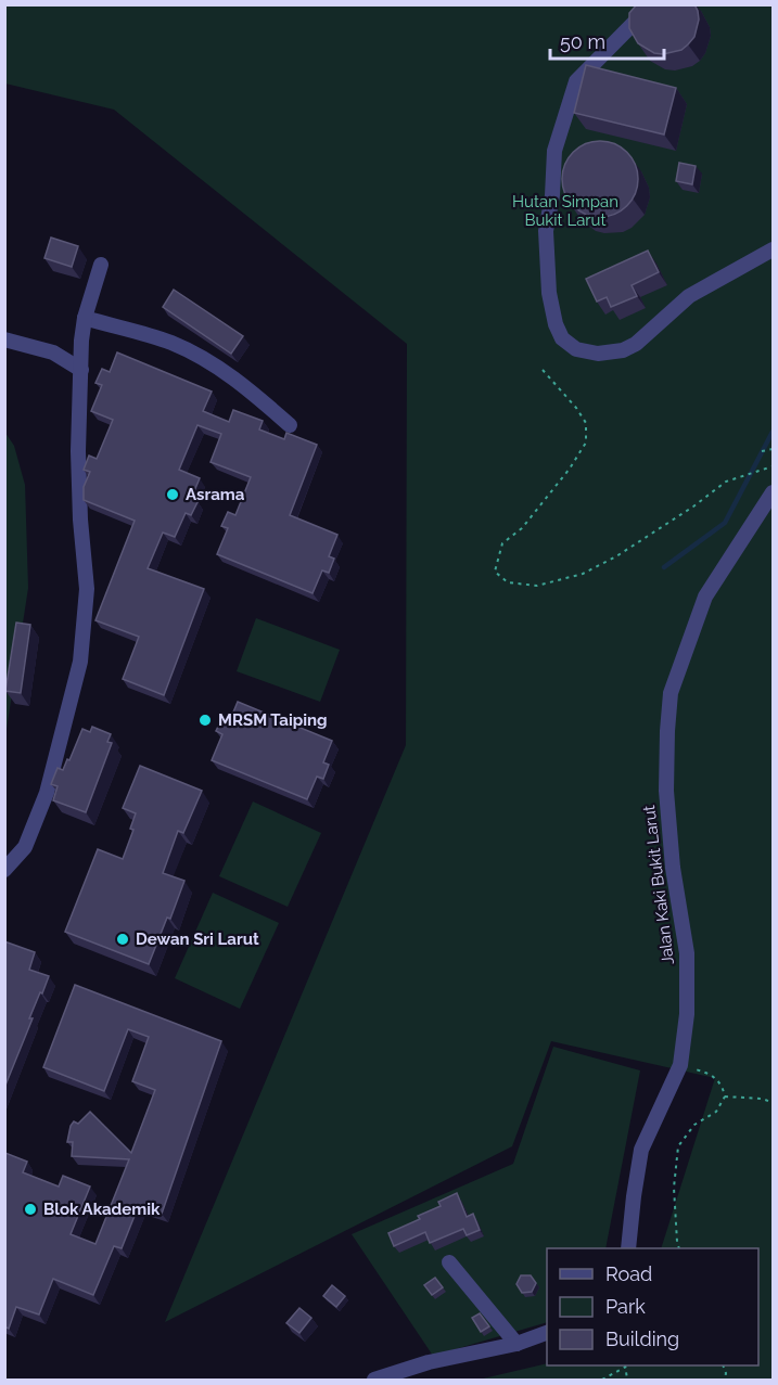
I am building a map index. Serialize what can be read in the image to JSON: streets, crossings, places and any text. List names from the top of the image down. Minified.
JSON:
{"streets":{"street":["Jalan Kaki Bukit Larut"]},"parks":["Hutan Simpan Bukit Larut"],"places":["Asrama","MRSM Taiping","Dewan Sri Larut","Blok Akademik"],"legend":["Road","Park","Building"],"scale_bar":"50 m"}
